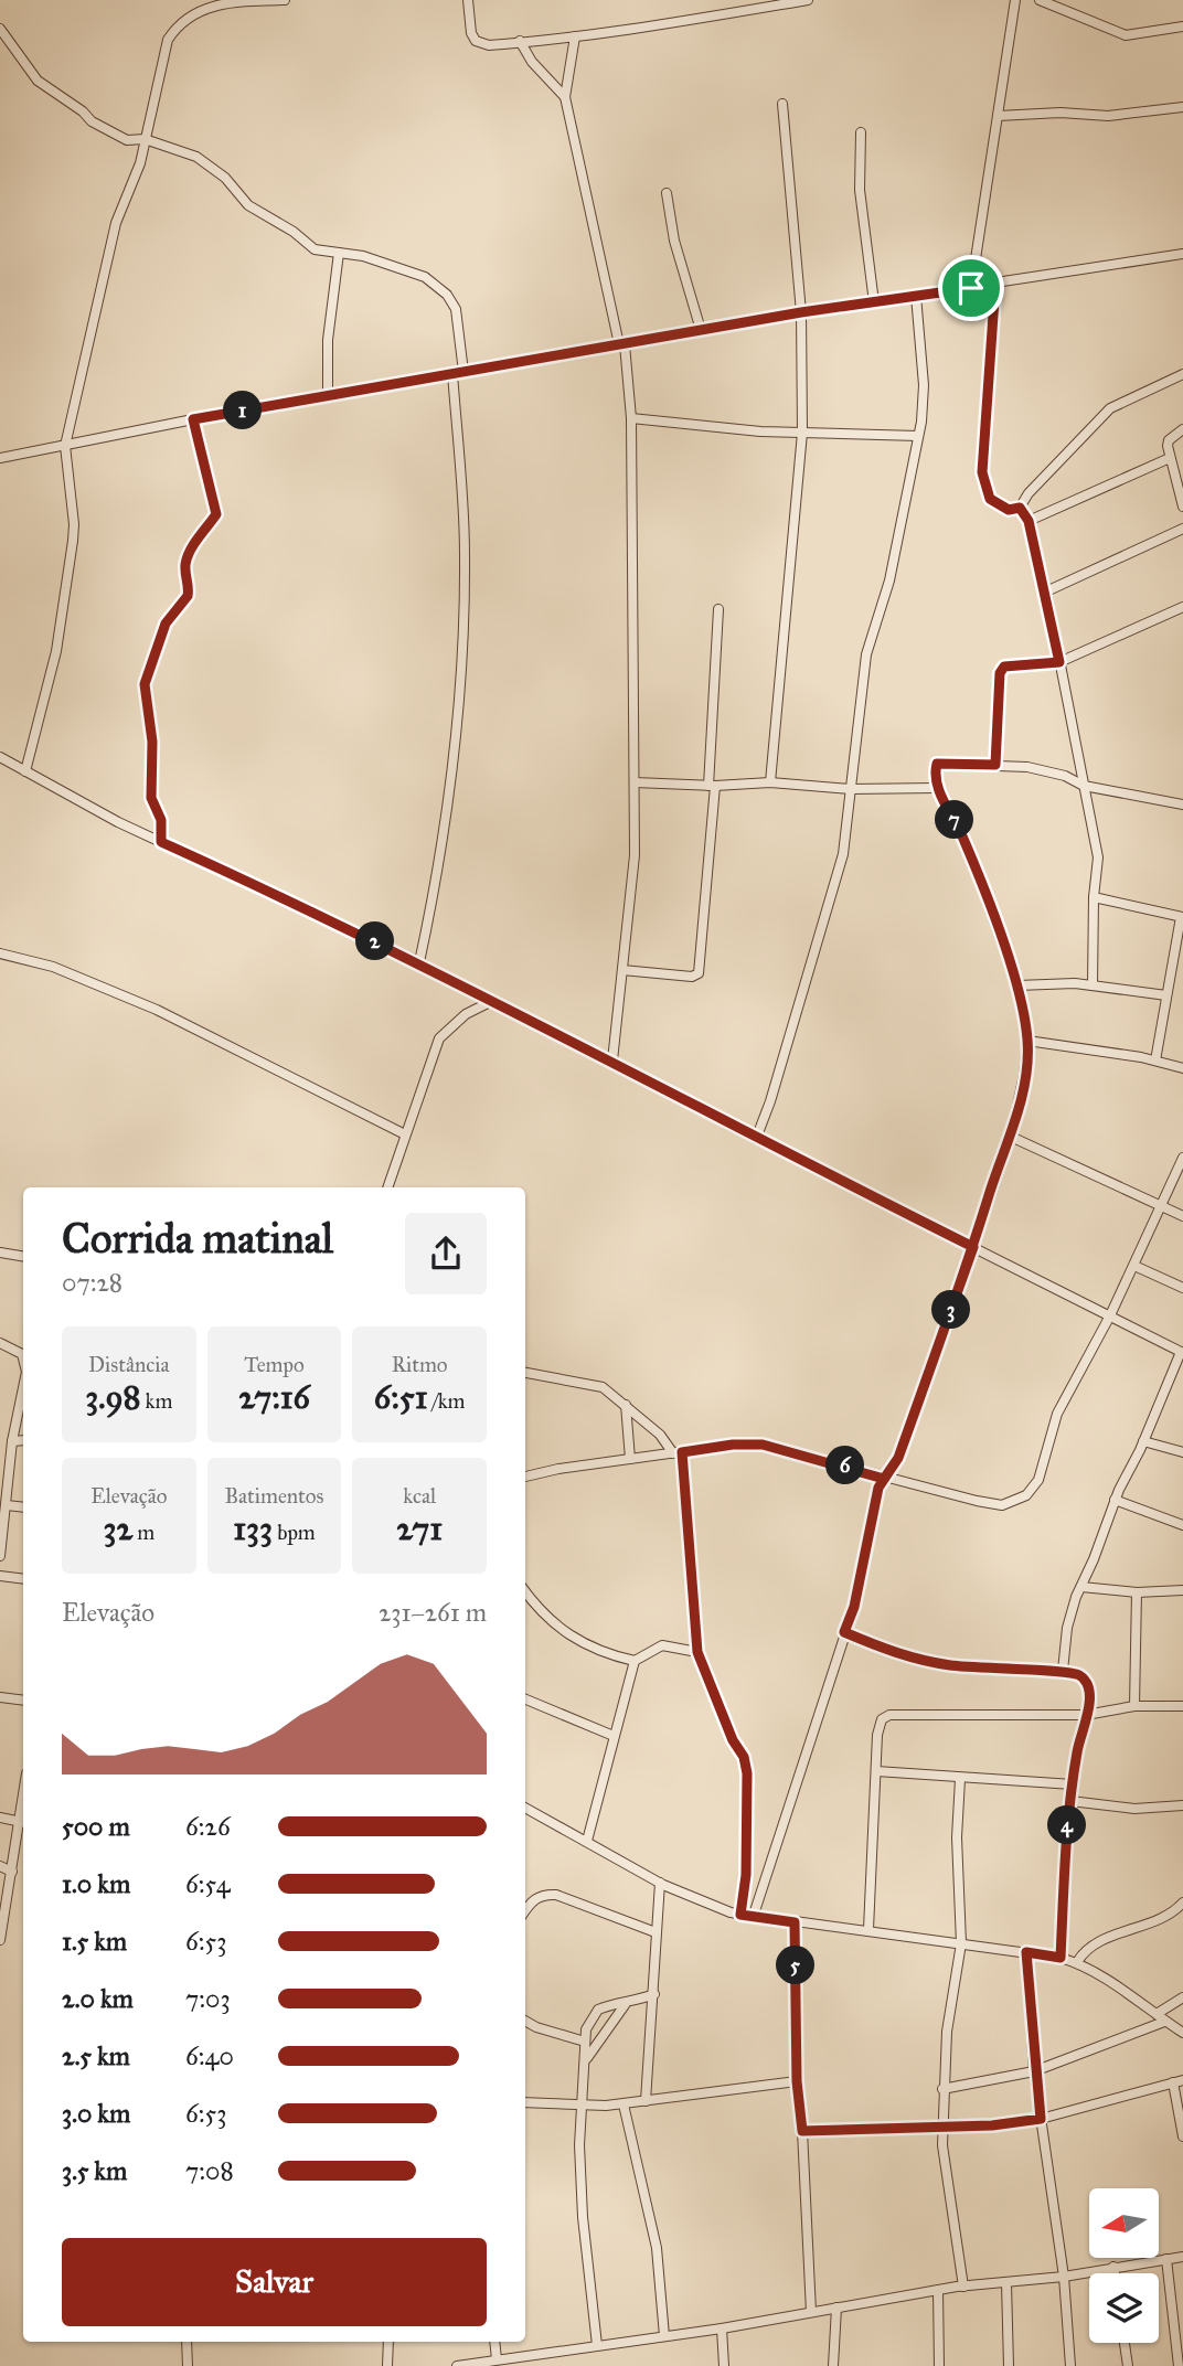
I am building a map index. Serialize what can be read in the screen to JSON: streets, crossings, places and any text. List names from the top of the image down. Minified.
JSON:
{"north":"left","page":{"pins":["1","7","2","3","6","4","5"],"heading":["Corrida matinal","07:28"],"stats":[["Distância","3.98 km"],["Tempo","27:16"],["Ritmo","6:51 /km"],["Elevação","32 m"],["Batimentos","133 bpm"],["kcal","271"]],"chart":["Elevação","231–261 m"],"list":[{"name":"500 m","note":"6:26"},{"name":"1.0 km","note":"6:54"},{"name":"1.5 km","note":"6:53"},{"name":"2.0 km","note":"7:03"},{"name":"2.5 km","note":"6:40"},{"name":"3.0 km","note":"6:53"},{"name":"3.5 km","note":"7:08"}],"buttons":"Salvar"}}
